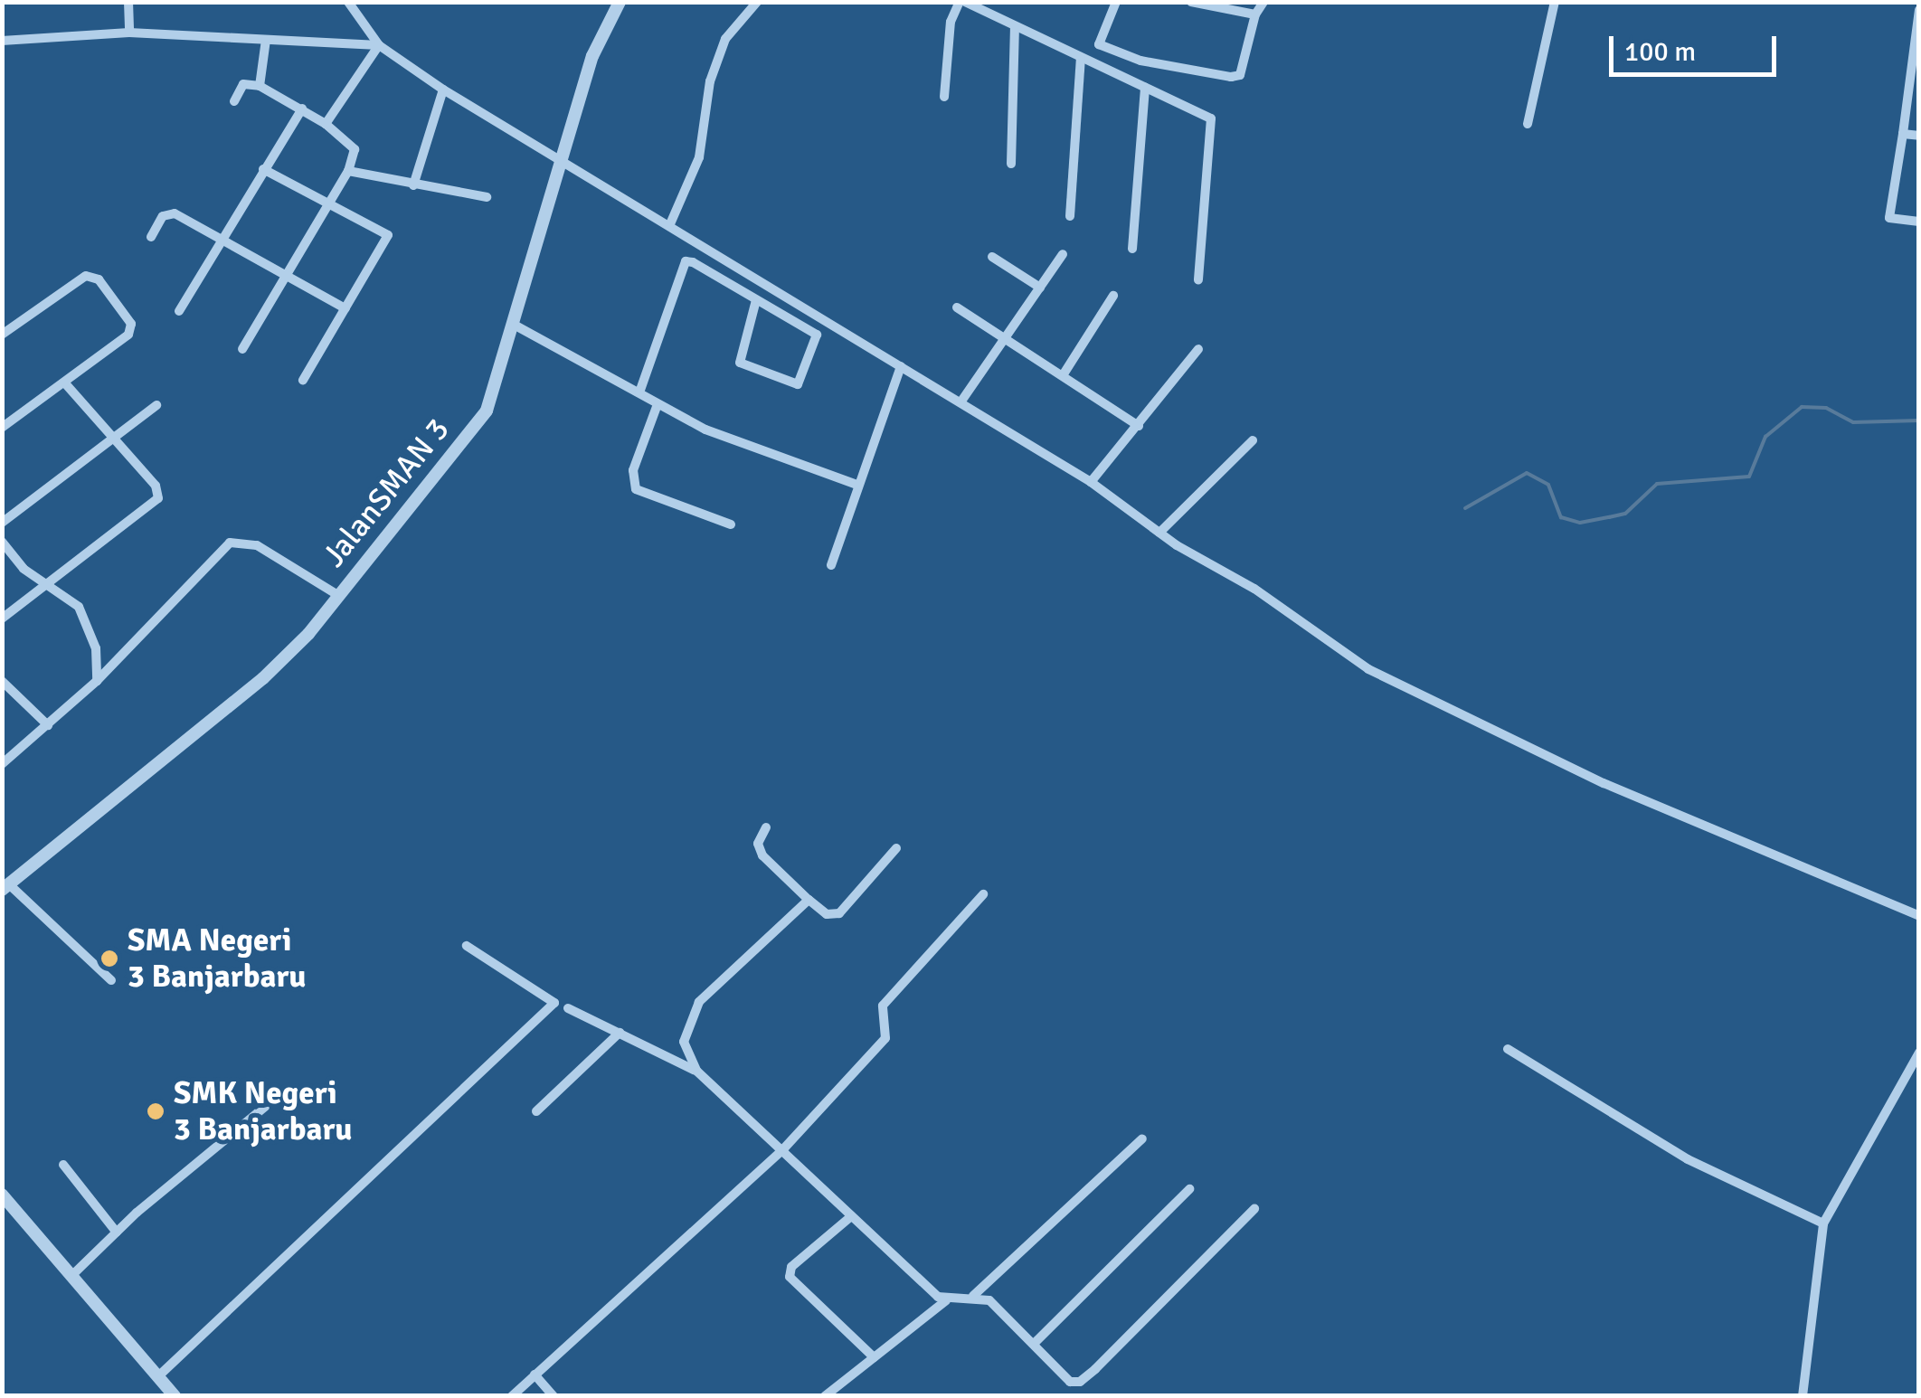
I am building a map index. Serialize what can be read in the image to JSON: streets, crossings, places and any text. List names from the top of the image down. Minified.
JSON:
{"streets":{"street":["JalanSMAN 3"]},"places":["SMA Negeri 3 Banjarbaru","SMK Negeri 3 Banjarbaru"],"scale_bar":"100 m"}
